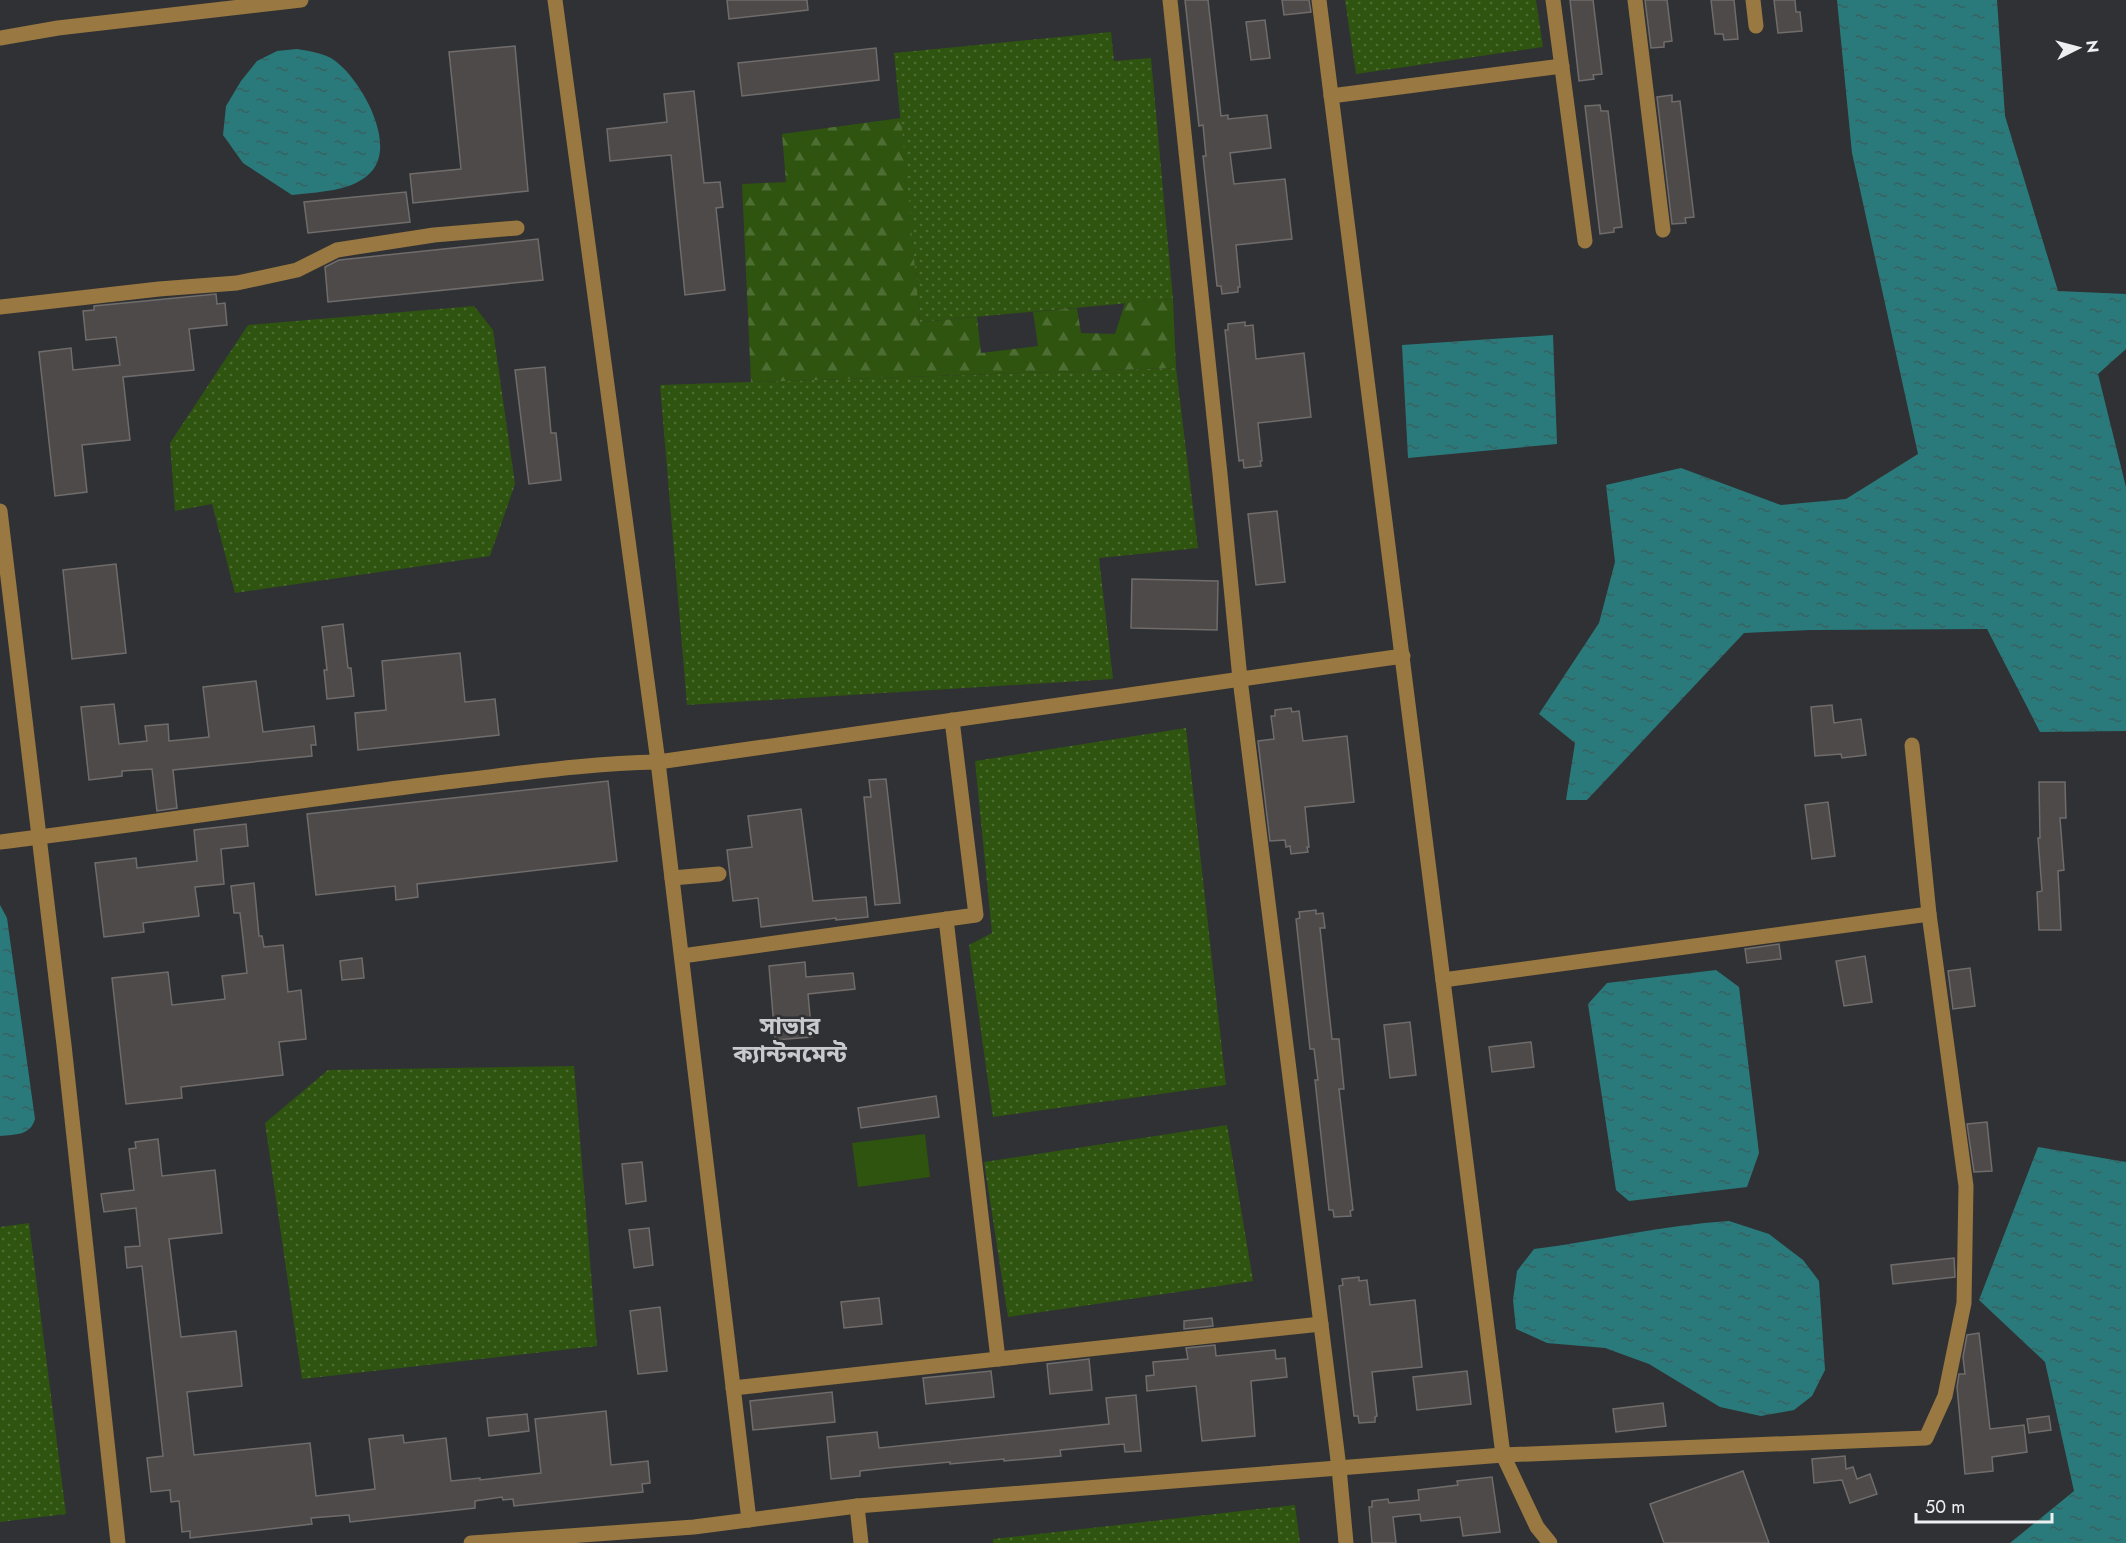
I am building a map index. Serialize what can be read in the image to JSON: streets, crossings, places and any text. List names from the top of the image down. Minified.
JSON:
{"districts":["সাভার ক্যান্টনমেন্ট"],"scale_bar":"50 m","north":"right"}
